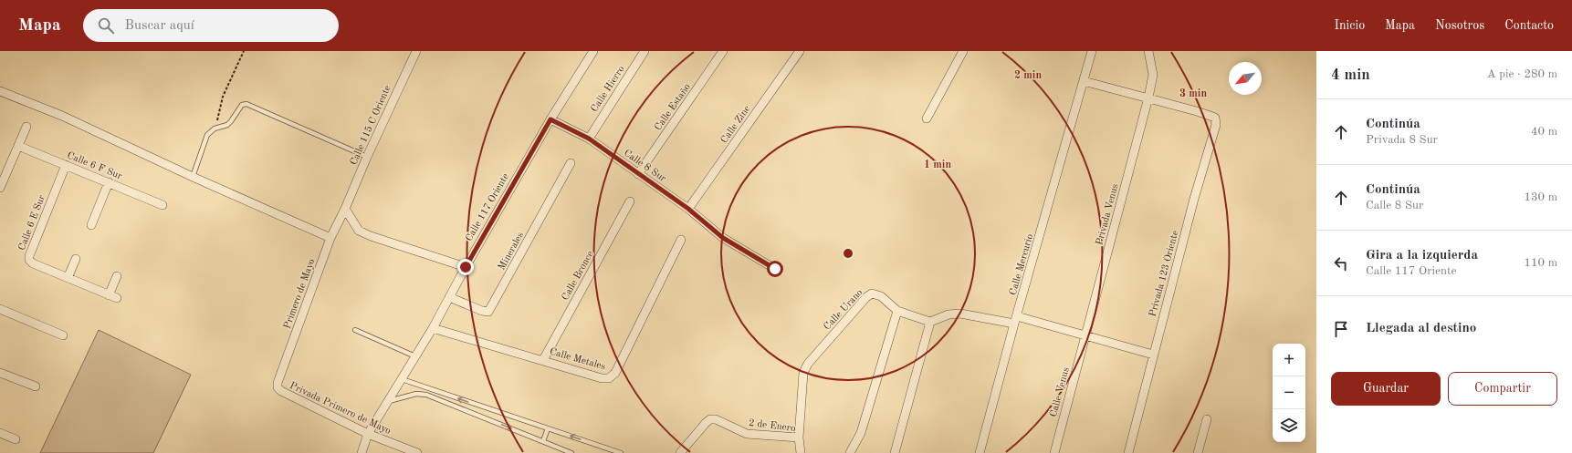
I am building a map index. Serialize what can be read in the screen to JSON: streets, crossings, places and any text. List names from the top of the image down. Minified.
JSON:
{"streets":{"street":["Calle Hierro","Calle Estaño","Calle Zinc","Calle 115 C Oriente","Calle 6 F Sur","Calle 8 Sur","Calle 117 Oriente","Privada Venus","Calle 6 E Sur","Minerales","Calle Mercurio","Privada 123 Oriente","Calle Bronce","Primero de Mayo","Calle Urano","Calle Metales","Calle Venus","Privada Primero de Mayo","2 de Enero"]},"crossings":[["Calle Hierro","Calle 8 Sur"],["Calle Estaño","Calle 8 Sur"],["Calle Zinc","Calle 8 Sur"],["Calle 115 C Oriente","Primero de Mayo"],["Calle 6 F Sur","Calle 6 E Sur"],["Calle 8 Sur","Calle 117 Oriente"],["Calle 117 Oriente","Minerales"],["Calle 117 Oriente","Calle Metales"],["Calle 117 Oriente","Privada Primero de Mayo"],["Privada Venus","Privada 123 Oriente"],["Privada Venus","Calle Venus"],["Calle Bronce","Calle Metales"],["Primero de Mayo","Privada Primero de Mayo"],["Calle Urano","2 de Enero"]],"north":"bottom left","page":{"header":"Mapa","search":"Buscar aquí","nav":["Inicio","Mapa","Nosotros","Contacto"],"heading":["4 min","A pie · 280 m"],"list":[["Continúa","Privada 8 Sur","40 m"],["Continúa","Calle 8 Sur","130 m"],["Gira a la izquierda","Calle 117 Oriente","110 m"],"Llegada al destino"],"map_buttons":["+","−"],"buttons":["Guardar","Compartir"]},"rings":["2 min","3 min","1 min"]}
